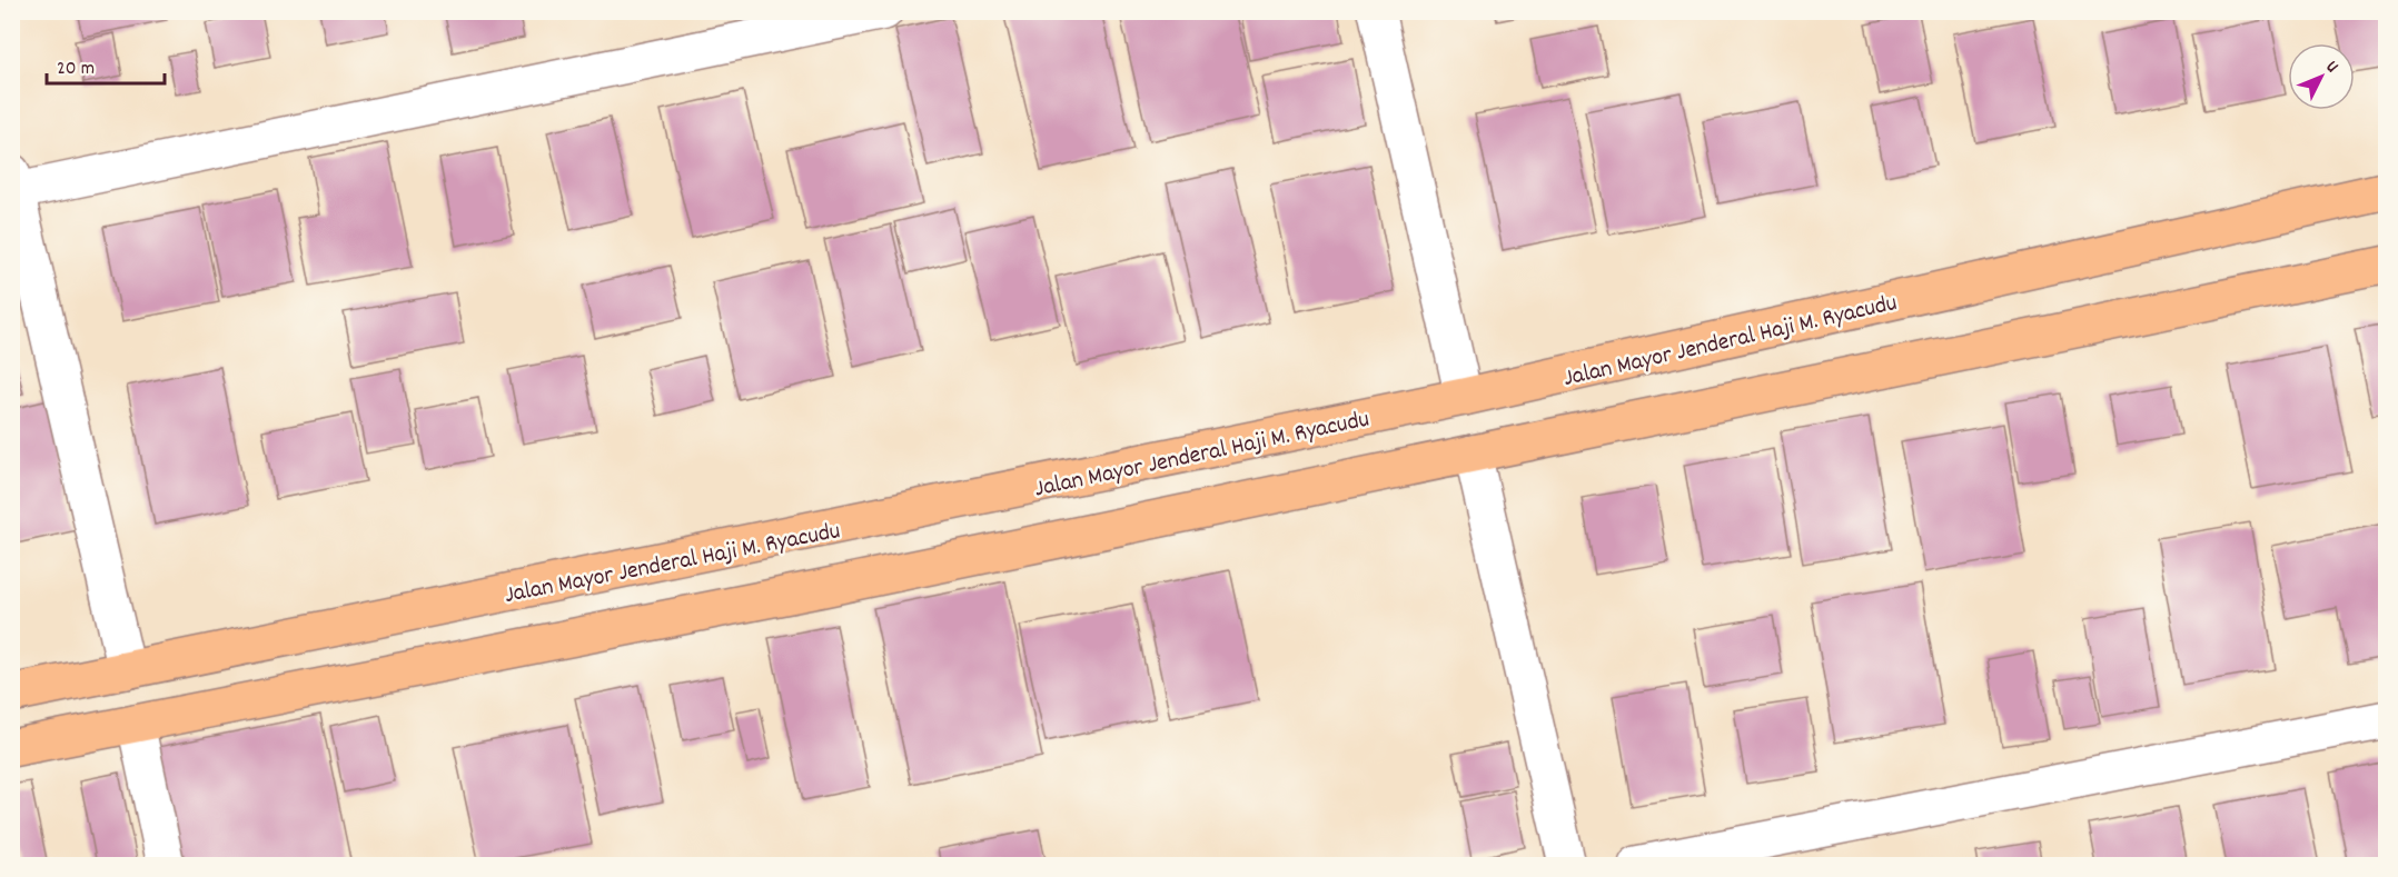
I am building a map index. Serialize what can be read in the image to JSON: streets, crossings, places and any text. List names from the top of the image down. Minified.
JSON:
{"streets":{"main road":["Jalan Mayor Jenderal Haji M. Ryacudu"]},"scale_bar":"20 m","north":"top right"}
